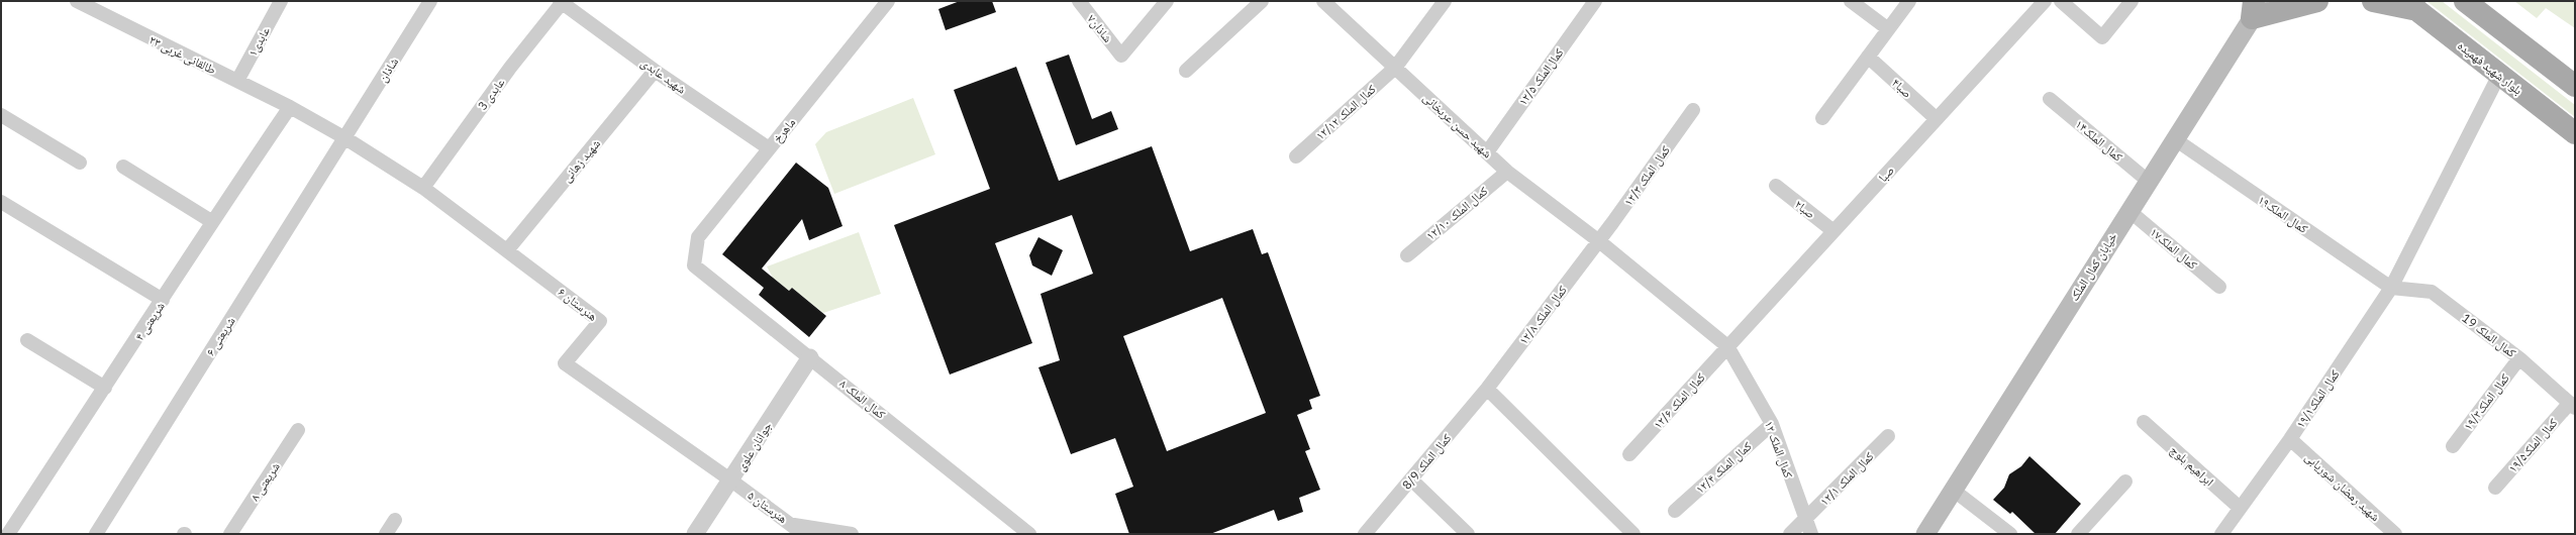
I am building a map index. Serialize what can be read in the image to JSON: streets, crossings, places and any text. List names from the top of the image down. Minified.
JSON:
{"streets":{"main road":["بلوار شهید فهمیده","خیابان کمال الملک"],"street":["شاذان۷","عابدی۱","طالقانی غربی ۲۳","شاذان","شهید عابدی","کمال‌الملک ۱۲/۵","صبا۴","عابدی 3","کمال الملک ۱۲/۱۲","شهید حسن عربخانی","ماهرخ","کمال الملک۱۴","شهید زهانی","صبا","کمال الملک ۱۲/۳","صبا۲","کمال الملک ۱۲/۱۰","کمال الملک۱۹","کمال الملک۱۷","هنرستان ۶","کمال الملک ۱۲/۸","شریعتی ۴","کمال الملک 19","شریعتی ۶","کمال الملک ۸","کمال الملک۱۹/۱","کمال الملک ۱۲/۶","کمال الملک۱۹/۳","کمال الملک۱۹/۵","جوانان علوی","کمال الملک ۱۲","کمال الملک 8/9","ابراهیم بلوچ","کمال الملک ۱۲/۴","کمال الملک ۱۲/۱","شریعتی ۸","شهید رمضان شوریابی","هنرستان ۵"]},"crossings":[["عابدی۱","طالقانی غربی ۲۳"],["طالقانی غربی ۲۳","شاذان"],["طالقانی غربی ۲۳","هنرستان ۶"],["طالقانی غربی ۲۳","شریعتی ۴"],["طالقانی غربی ۲۳","شریعتی ۶"],["بلوار شهید فهمیده","کمال الملک۱۹/۱"],["شاذان","هنرستان ۶"],["شاذان","شریعتی ۶"],["شهید عابدی","عابدی 3"],["شهید عابدی","ماهرخ"],["شهید عابدی","شهید زهانی"],["کمال‌الملک ۱۲/۵","شهید حسن عربخانی"],["صبا۴","صبا"],["عابدی 3","هنرستان ۶"],["کمال الملک ۱۲/۱۲","شهید حسن عربخانی"],["شهید حسن عربخانی","صبا"],["شهید حسن عربخانی","کمال الملک ۱۲/۳"],["شهید حسن عربخانی","کمال الملک ۱۲/۱۰"],["شهید حسن عربخانی","کمال الملک ۱۲/۸"],["شهید حسن عربخانی","کمال الملک ۱۲/۶"],["شهید حسن عربخانی","کمال الملک ۱۲"],["ماهرخ","کمال الملک ۸"],["کمال الملک۱۴","خیابان کمال الملک"],["شهید زهانی","هنرستان ۶"],["صبا","صبا۲"],["صبا","کمال الملک ۱۲/۶"],["صبا","کمال الملک ۱۲"],["کمال الملک ۱۲/۳","کمال الملک ۱۲/۸"],["کمال الملک۱۹","خیابان کمال الملک"],["کمال الملک۱۹","کمال الملک 19"],["کمال الملک۱۹","کمال الملک۱۹/۱"],["کمال الملک۱۷","خیابان کمال الملک"],["هنرستان ۶","شریعتی ۶"],["هنرستان ۶","جوانان علوی"],["هنرستان ۶","هنرستان ۵"],["کمال الملک ۱۲/۸","کمال الملک 8/9"],["کمال الملک 19","کمال الملک۱۹/۱"],["کمال الملک 19","کمال الملک۱۹/۳"],["کمال الملک 19","کمال الملک۱۹/۵"],["کمال الملک ۸","جوانان علوی"],["کمال الملک۱۹/۱","ابراهیم بلوچ"],["کمال الملک۱۹/۱","شهید رمضان شوریابی"],["کمال الملک ۱۲/۶","کمال الملک ۱۲"],["جوانان علوی","هنرستان ۵"],["کمال الملک ۱۲","کمال الملک ۱۲/۴"],["کمال الملک ۱۲","کمال الملک ۱۲/۱"]]}
